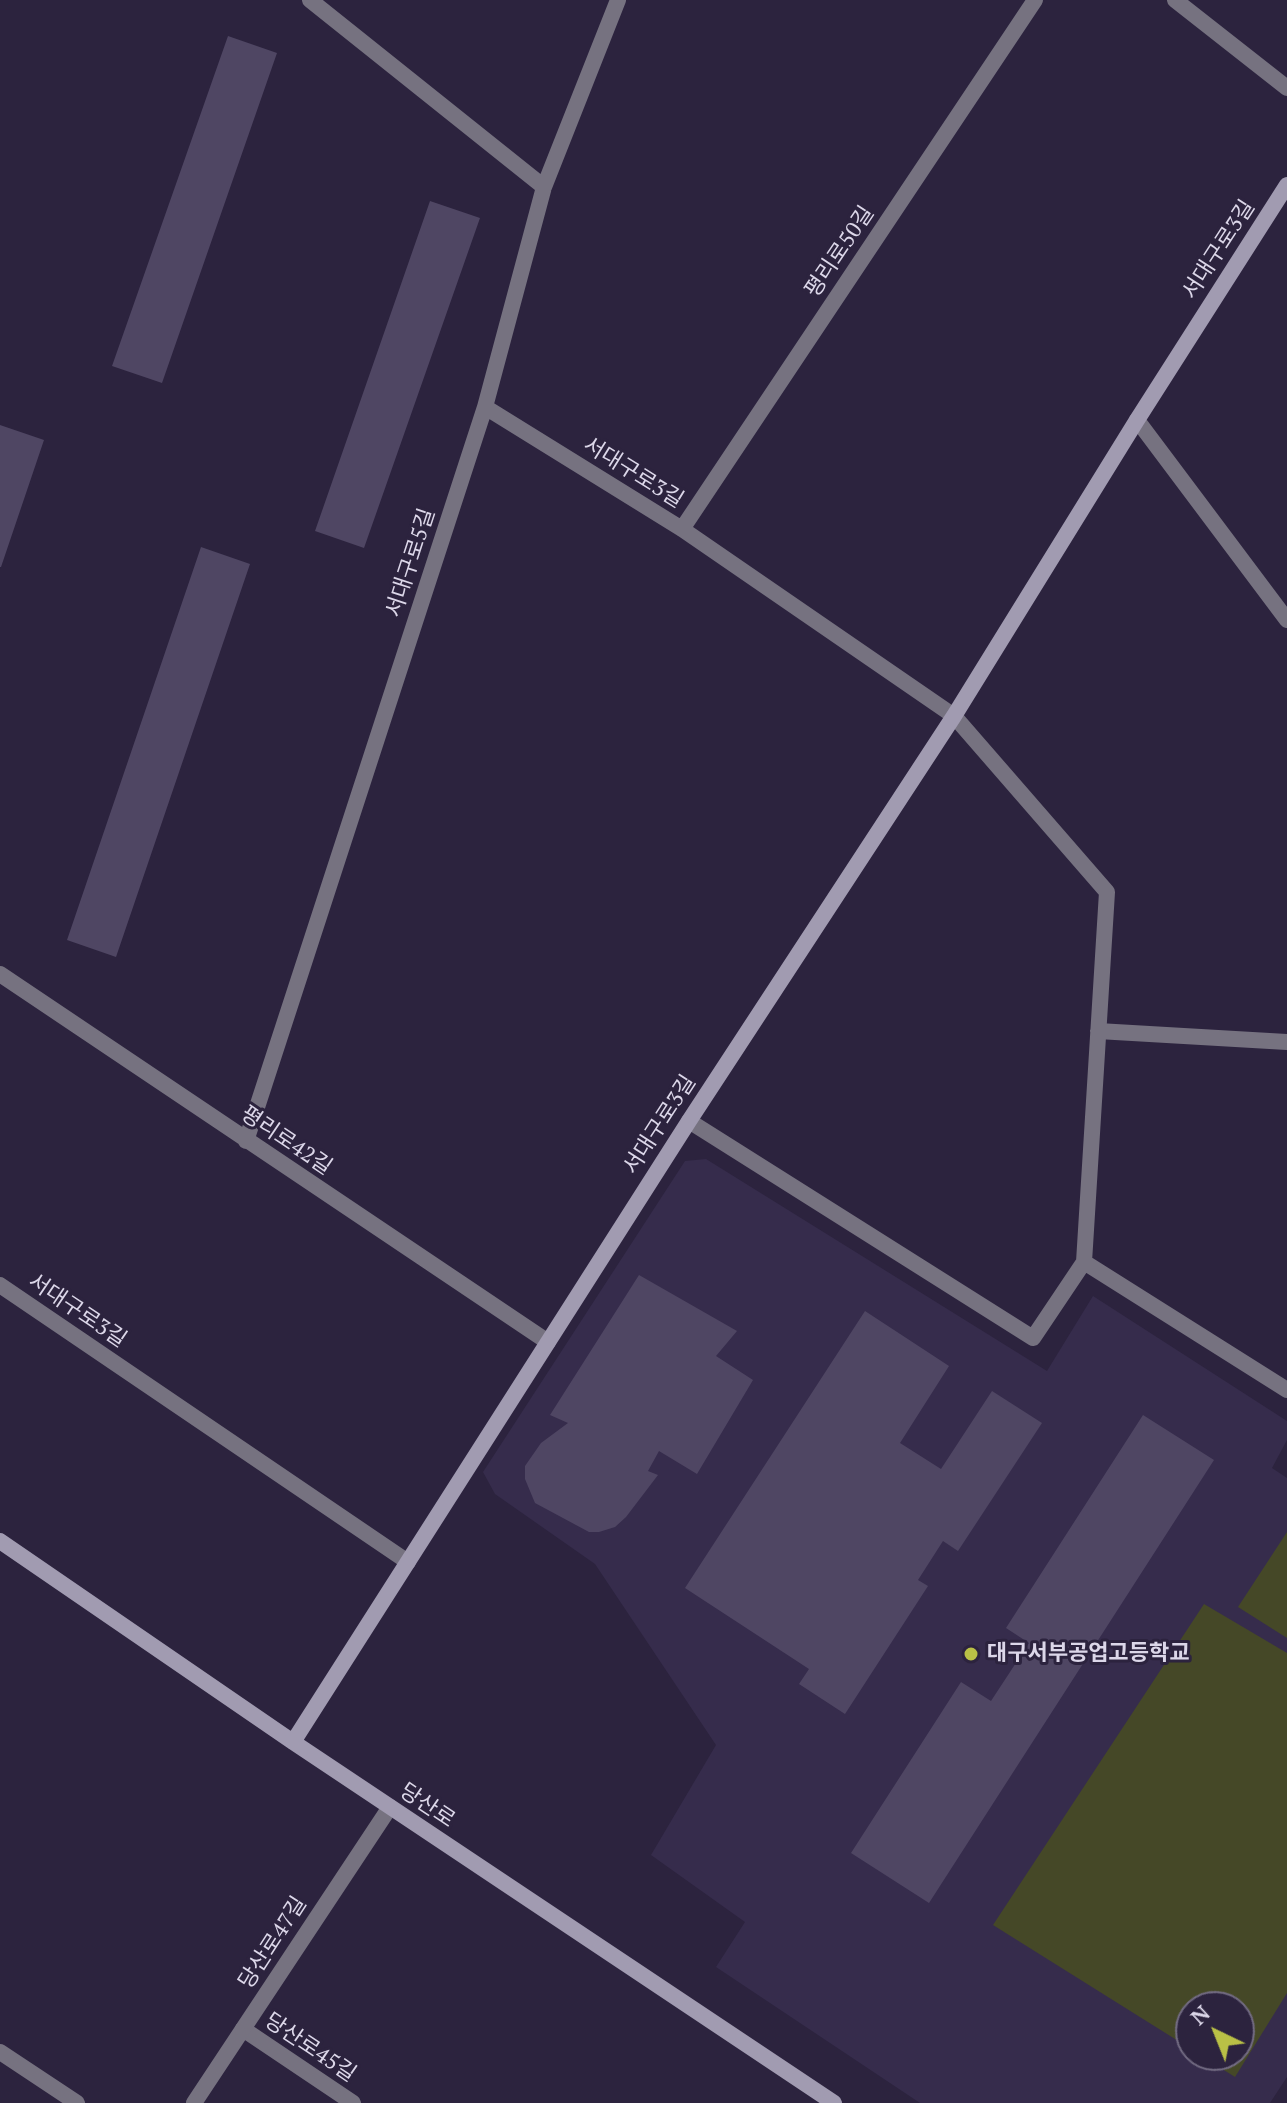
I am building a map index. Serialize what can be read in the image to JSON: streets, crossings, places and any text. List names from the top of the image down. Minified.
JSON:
{"streets":{"street":["서대구로3길","평리로50길","서대구로5길","평리로42길","당산로","당산로47길","당산로45길"]},"crossings":[["서대구로3길","평리로50길"],["서대구로3길","서대구로5길"],["서대구로3길","평리로42길"],["서대구로3길","당산로"],["서대구로5길","평리로42길"],["당산로","당산로47길"],["당산로47길","당산로45길"]],"places":["대구서부공업고등학교"],"north":"top left"}
